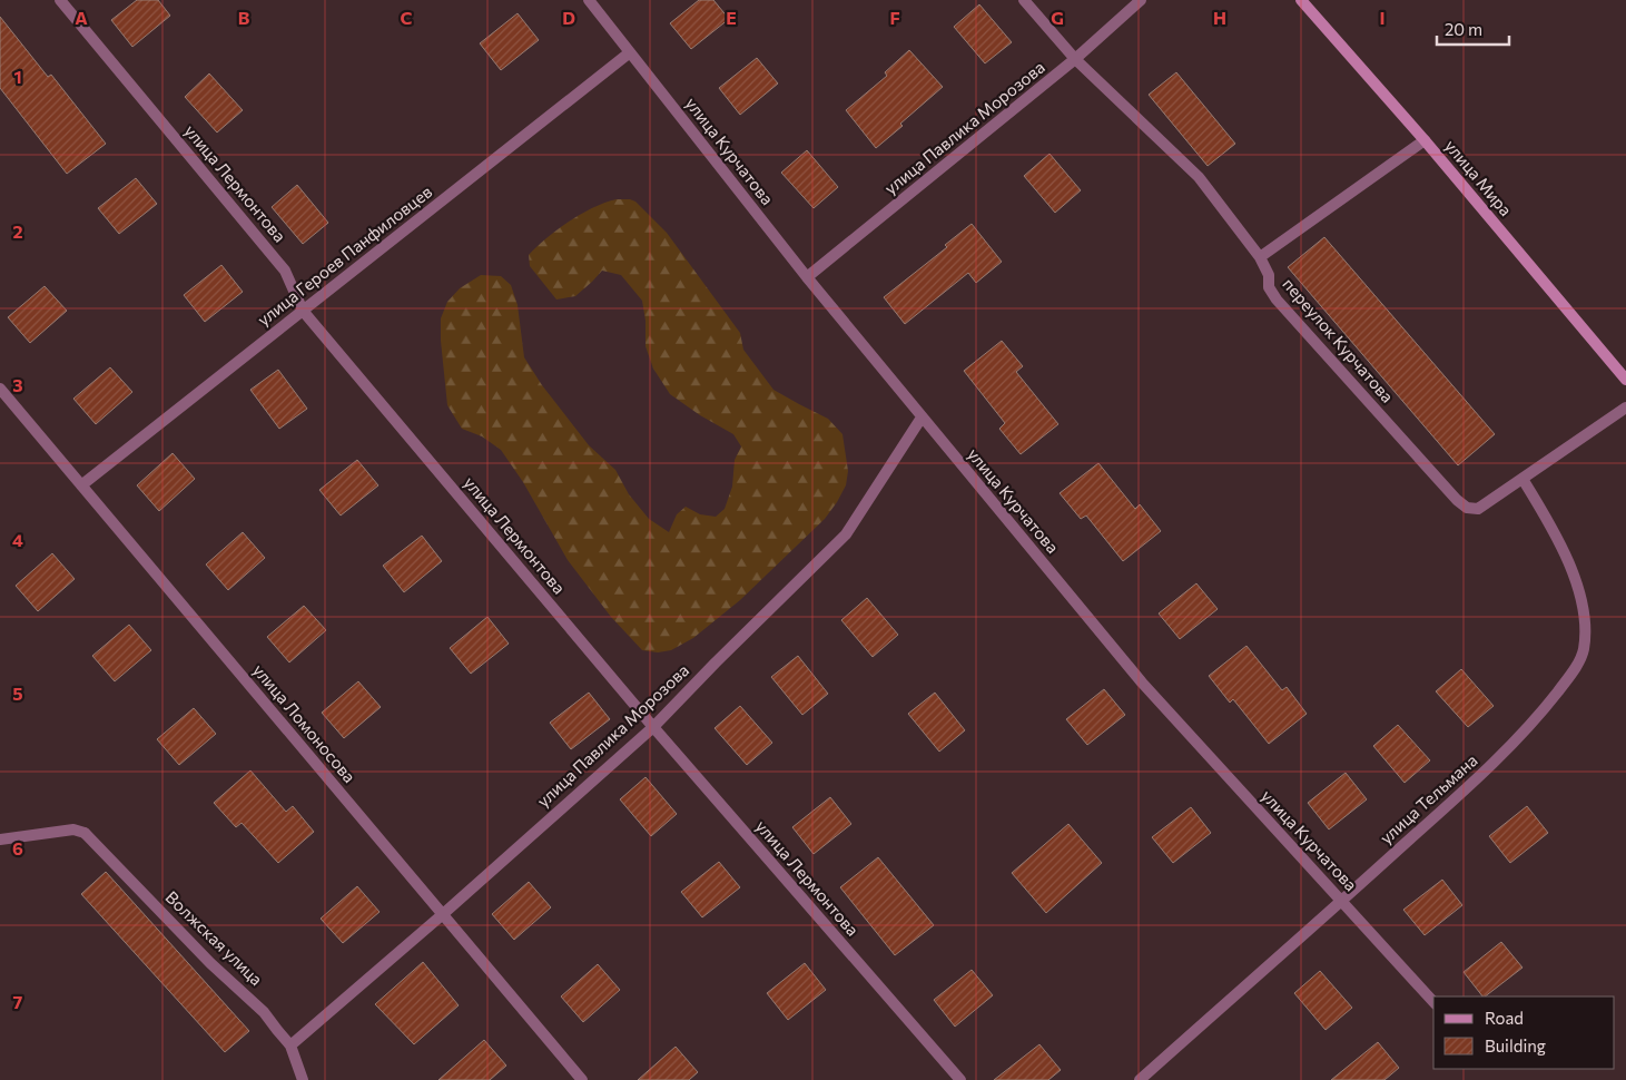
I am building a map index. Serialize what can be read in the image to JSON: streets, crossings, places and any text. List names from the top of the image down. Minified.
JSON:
{"streets":{"main road":["улица Мира"],"street":["улица Павлика Морозова","улица Курчатова","улица Лермонтова","улица Героев Панфиловцев","переулок Курчатова","улица Ломоносова","улица Тельмана","Волжская улица"]},"crossings":[["улица Павлика Морозова","улица Курчатова"],["улица Павлика Морозова","улица Лермонтова"],["улица Павлика Морозова","переулок Курчатова"],["улица Павлика Морозова","улица Ломоносова"],["улица Павлика Морозова","Волжская улица"],["улица Курчатова","улица Героев Панфиловцев"],["улица Курчатова","улица Тельмана"],["улица Лермонтова","улица Героев Панфиловцев"],["улица Героев Панфиловцев","улица Ломоносова"],["переулок Курчатова","улица Тельмана"]],"legend":["Road","Building"],"scale_bar":"20 m","grid":{"columns":["A","B","C","D","E","F","G","H","I"],"rows":["1","2","3","4","5","6","7"]}}
